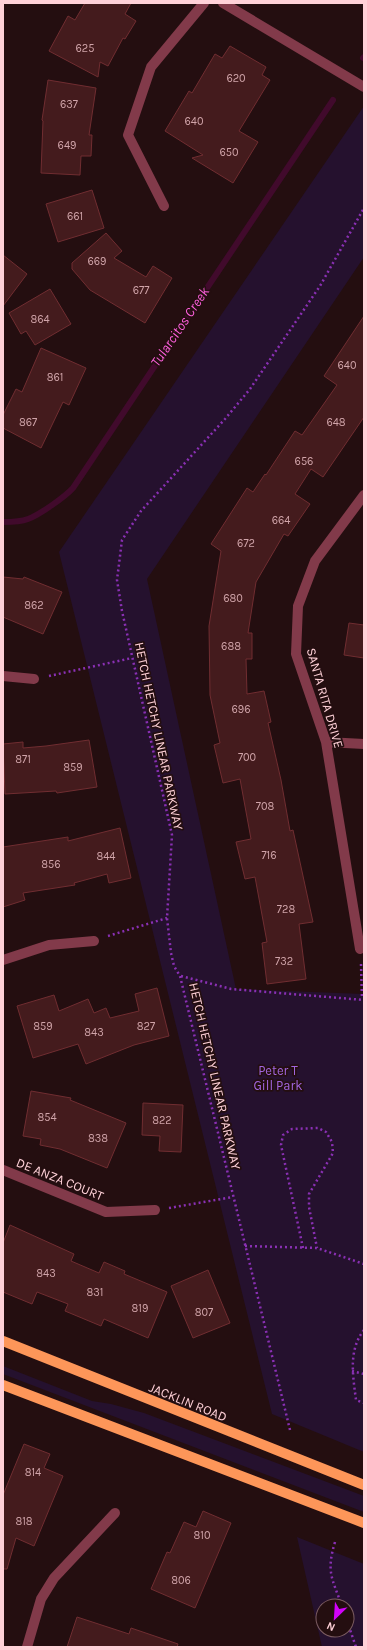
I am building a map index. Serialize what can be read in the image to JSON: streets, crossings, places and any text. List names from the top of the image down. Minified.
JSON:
{"streets":{"main road":["JACKLIN ROAD"],"street":["SANTA RITA DRIVE","DE ANZA COURT"],"path":["HETCH HETCHY LINEAR PARKWAY"]},"water":["Tularcitos Creek"],"parks":["Peter T Gill Park"],"house_numbers":["625","620","637","640","649","650","661","669","677","864","640","861","867","648","656","664","672","680","862","688","696","700","871","859","708","716","844","856","728","732","859","827","843","854","822","838","843","831","819","807","814","818","810","806"],"north":"bottom left"}
